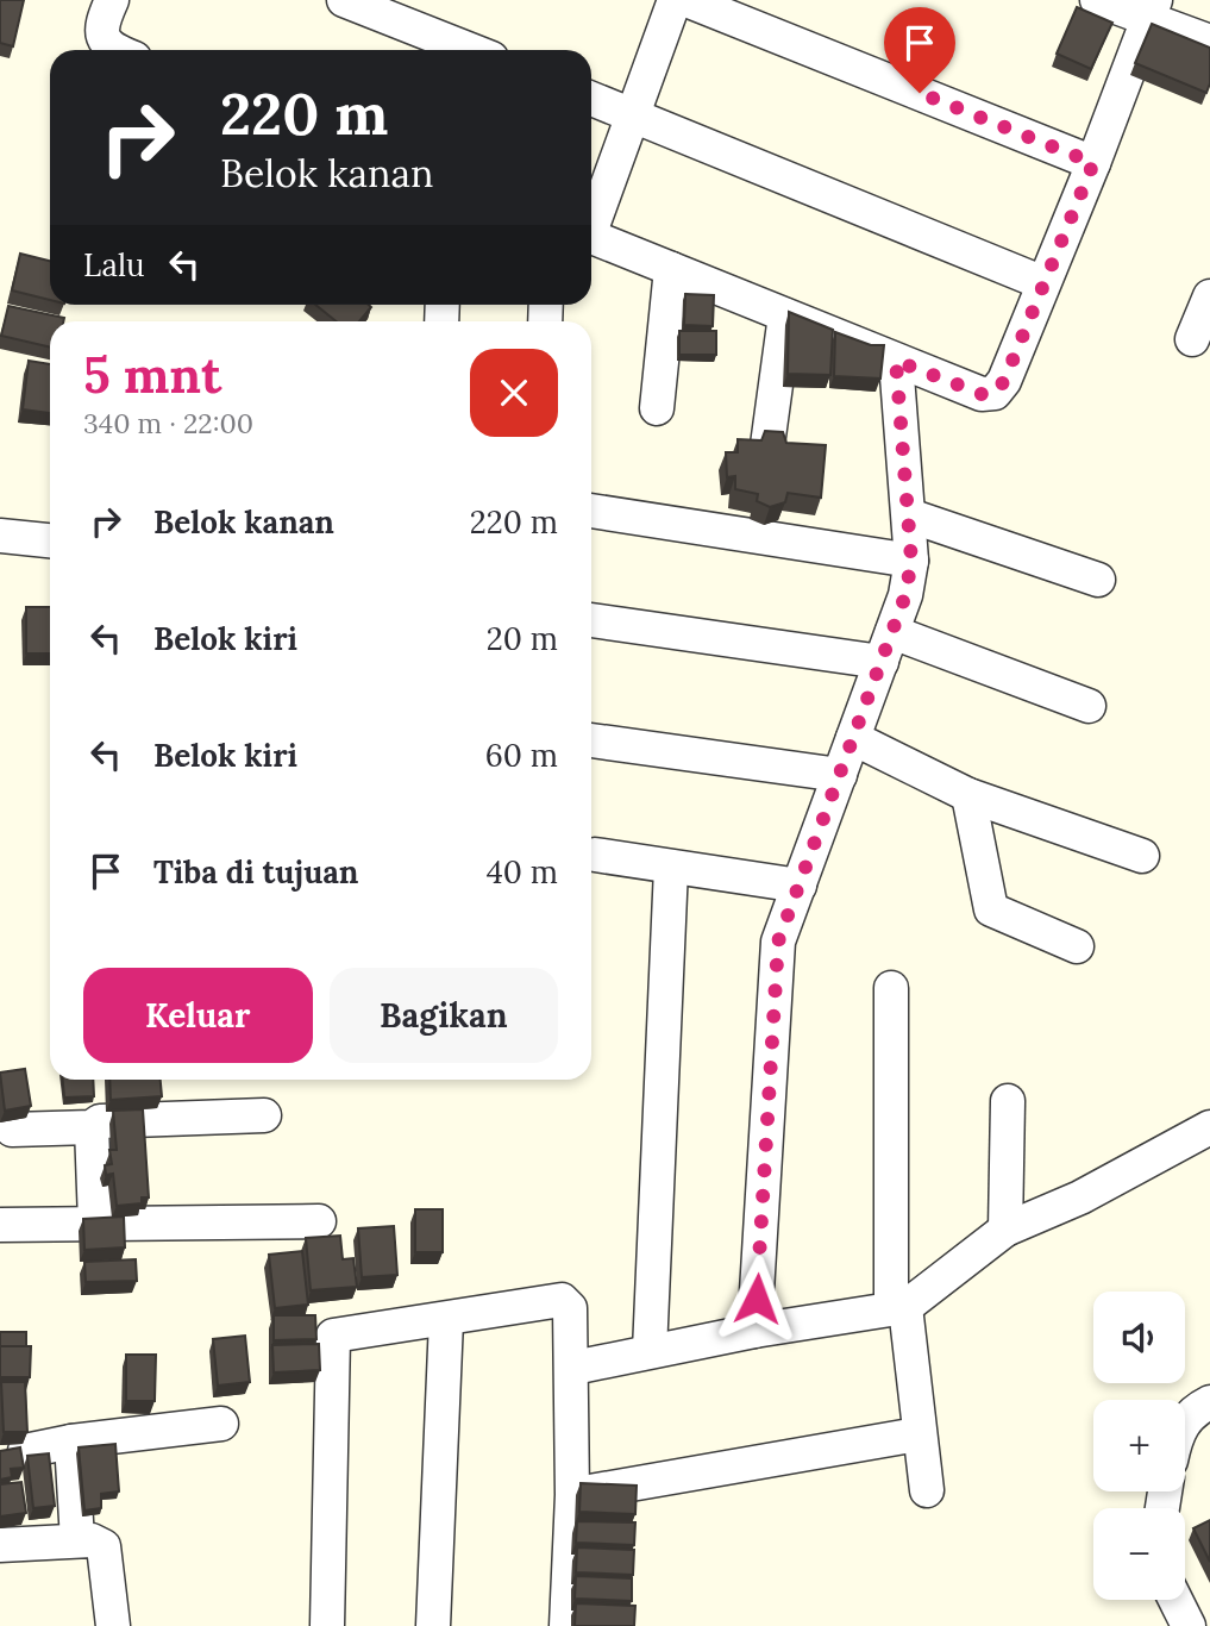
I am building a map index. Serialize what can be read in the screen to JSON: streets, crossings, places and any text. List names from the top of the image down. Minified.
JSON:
{"page":{"turn":["220 m","Belok kanan"],"then":"Lalu","heading":["5 mnt","340 m · 22:00"],"list":[{"name":"Belok kanan","value":"220 m"},{"name":"Belok kiri","value":"20 m"},{"name":"Belok kiri","value":"60 m"},{"name":"Tiba di tujuan","value":"40 m"}],"buttons":["Keluar","Bagikan"],"map_buttons":["+","−"]}}
